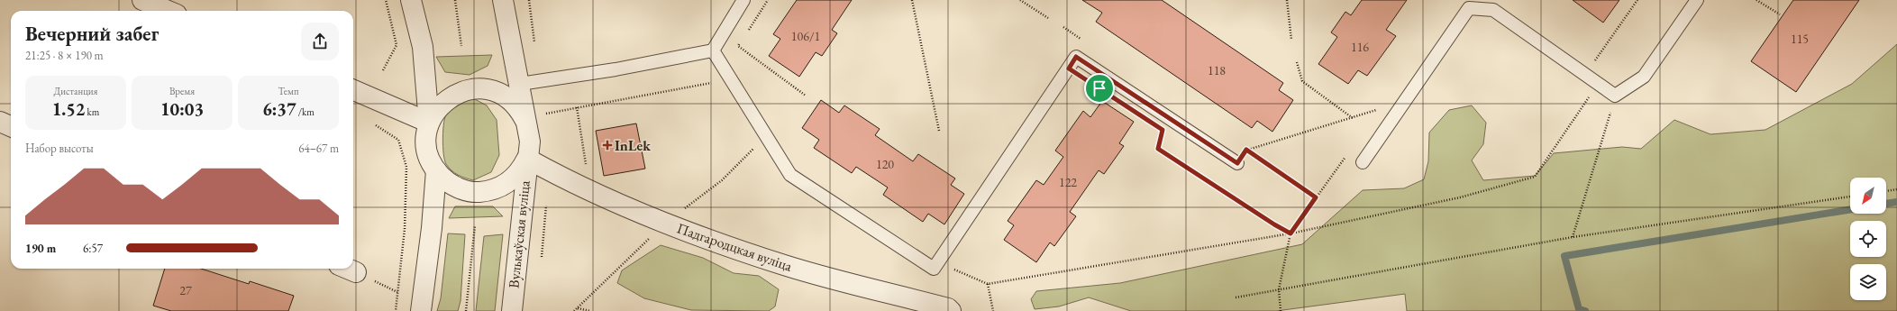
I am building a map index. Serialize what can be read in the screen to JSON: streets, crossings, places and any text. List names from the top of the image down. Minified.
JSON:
{"streets":{"street":["Вулькаўская вуліца","Падгародцкая вуліца"]},"crossings":[["Вулькаўская вуліца","Падгародцкая вуліца"]],"places":{"health":["InLek"]},"house_numbers":["106/1","115","116","118","120","122","27"],"north":"bottom left","page":{"heading":["Вечерний забег","21:25 · 8 × 190 m"],"stats":[["Дистанция","1.52 km"],["Время","10:03"],["Темп","6:37 /km"]],"chart":["Набор высоты","64–67 m"],"list":[{"name":"190 m","note":"6:57"}]}}
